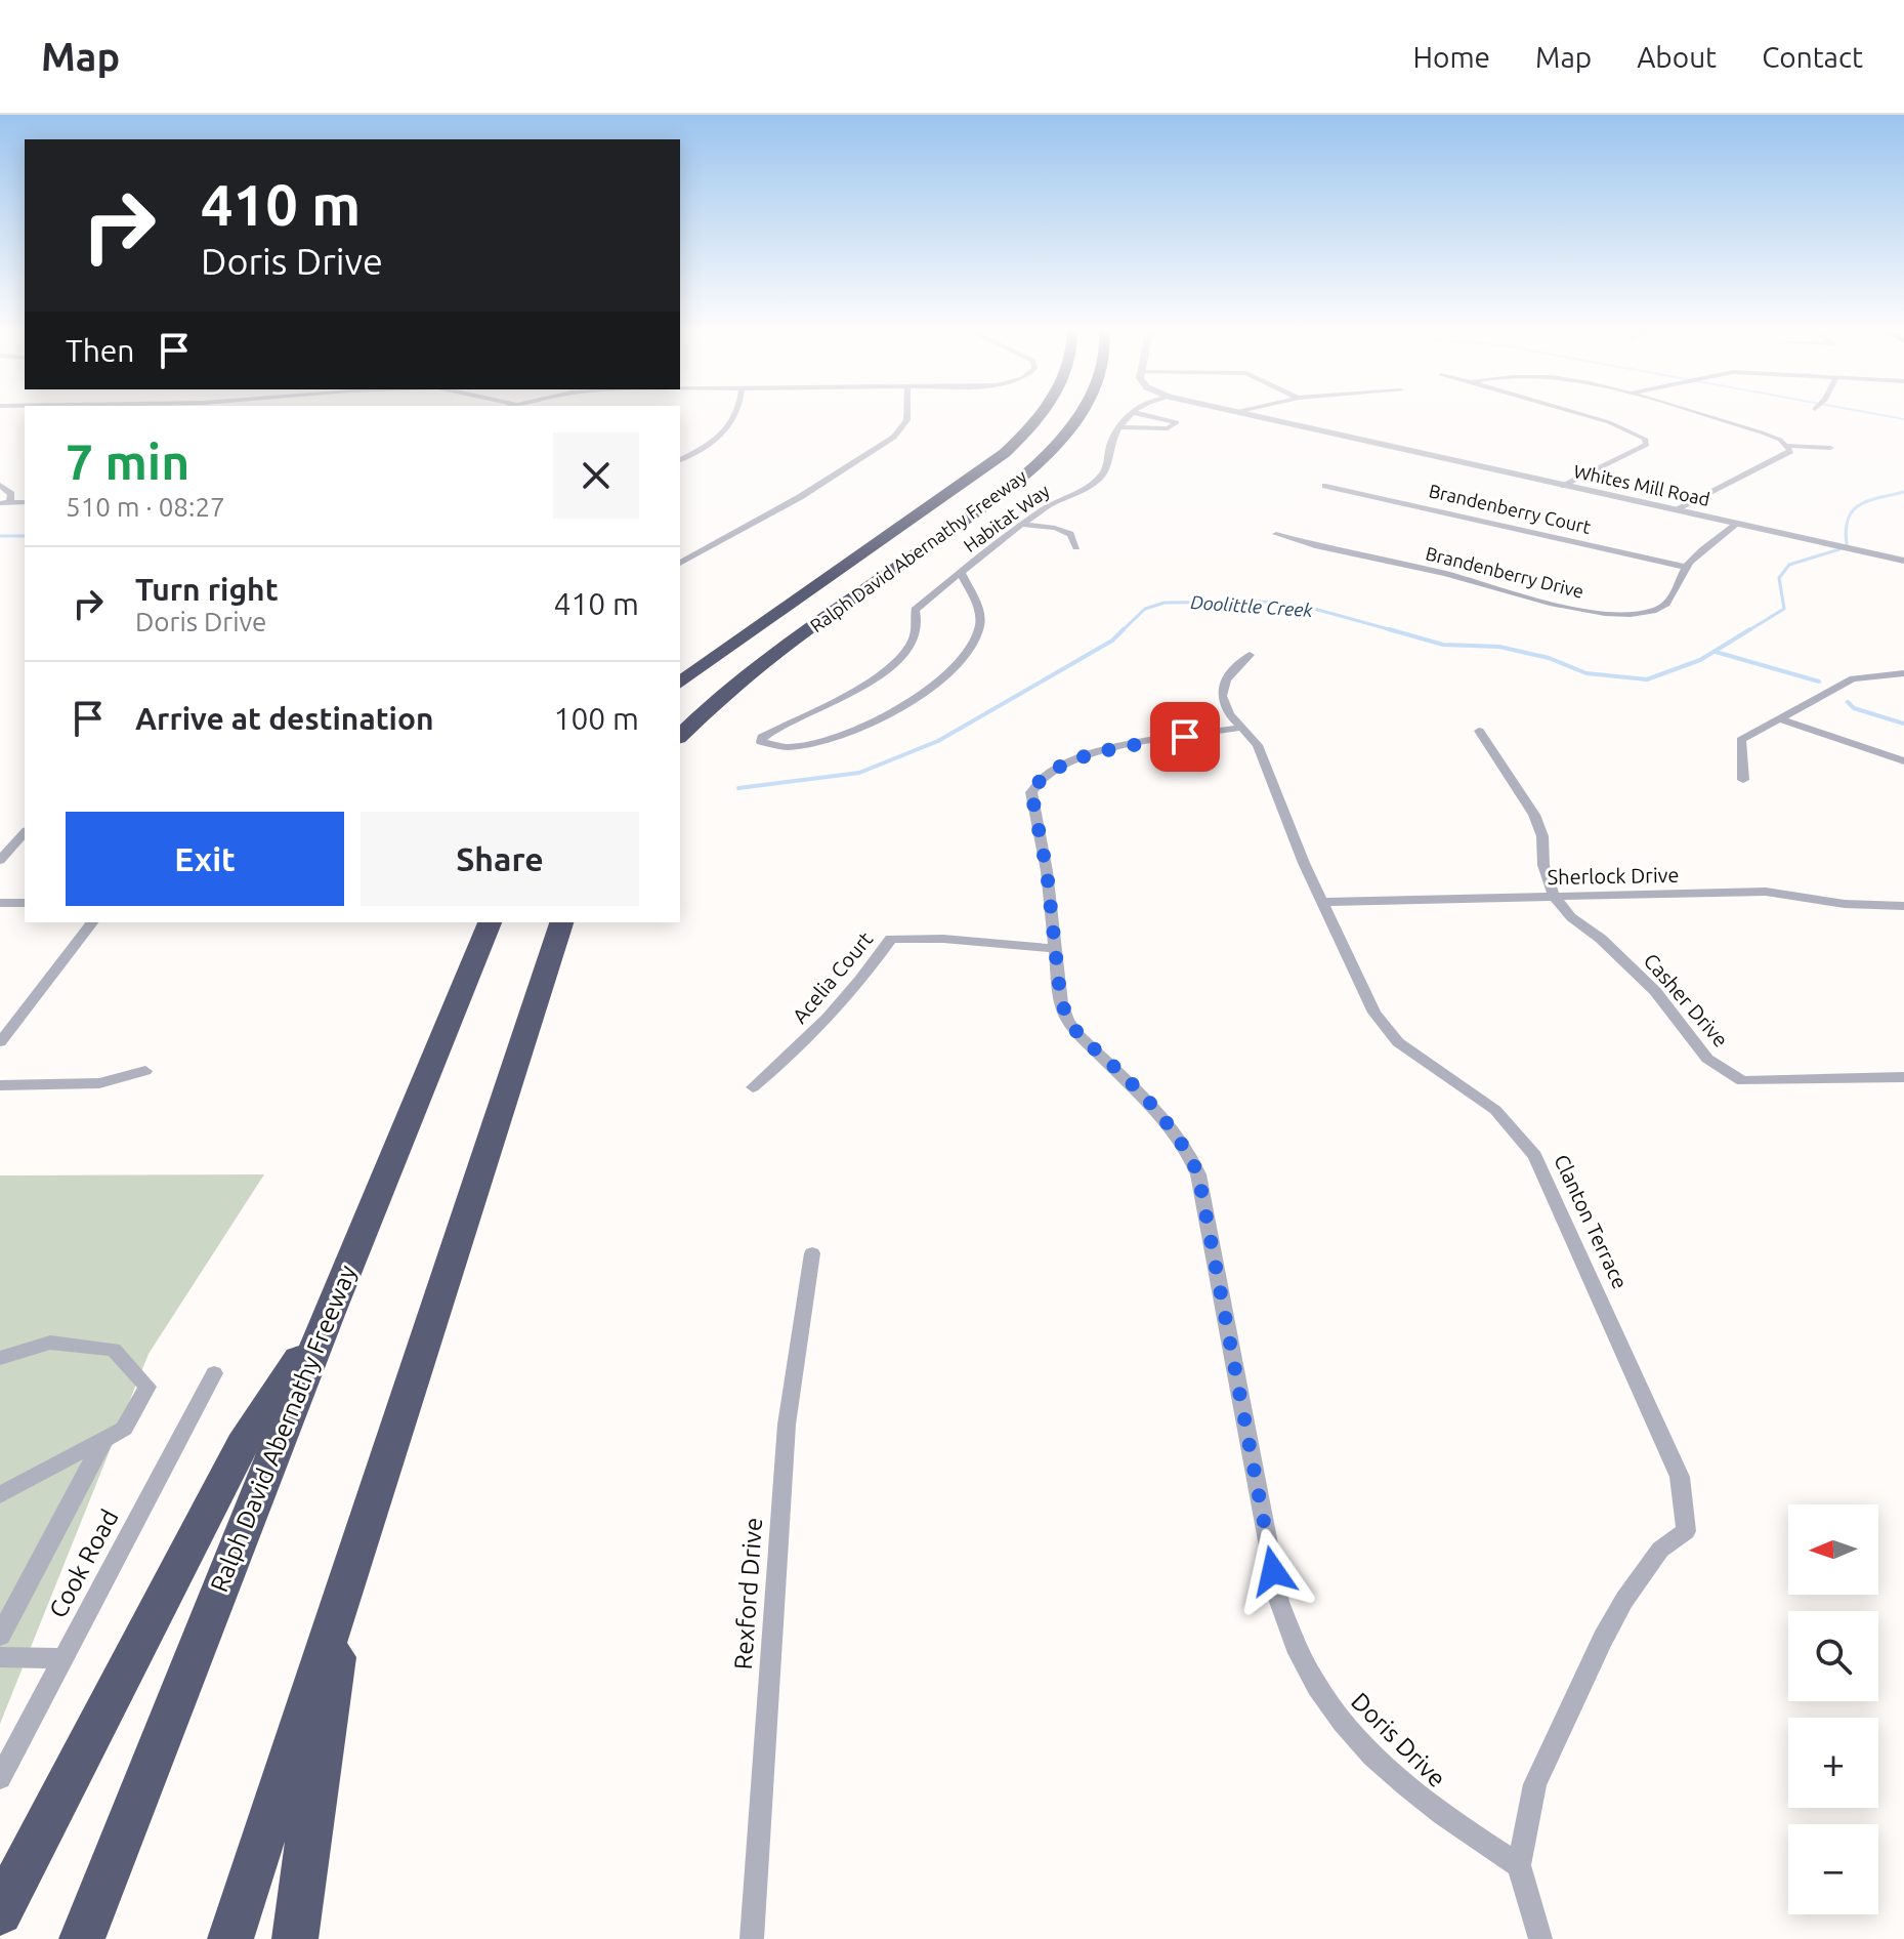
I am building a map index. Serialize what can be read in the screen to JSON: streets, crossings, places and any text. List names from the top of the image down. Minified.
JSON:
{"streets":{"highway":["Ralph David Abernathy Freeway"],"street":["Whites Mill Road","Brandenberry Court","Habitat Way","Brandenberry Drive","Sherlock Drive","Acelia Court","Casher Drive","Clanton Terrace","Cook Road","Rexford Drive","Doris Drive"]},"crossings":[["Whites Mill Road","Brandenberry Drive"],["Brandenberry Court","Brandenberry Drive"],["Sherlock Drive","Casher Drive"],["Sherlock Drive","Clanton Terrace"],["Acelia Court","Doris Drive"],["Clanton Terrace","Doris Drive"]],"water":["Doolittle Creek"],"north":"left","page":{"header":"Map","nav":["Home","Map","About","Contact"],"turn":["410 m","Doris Drive"],"then":"Then","heading":["7 min","510 m · 08:27"],"list":[{"name":"Turn right","note":"Doris Drive","value":"410 m"},{"name":"Arrive at destination","value":"100 m"}],"buttons":["Exit","Share"],"map_buttons":["+","−"]}}
